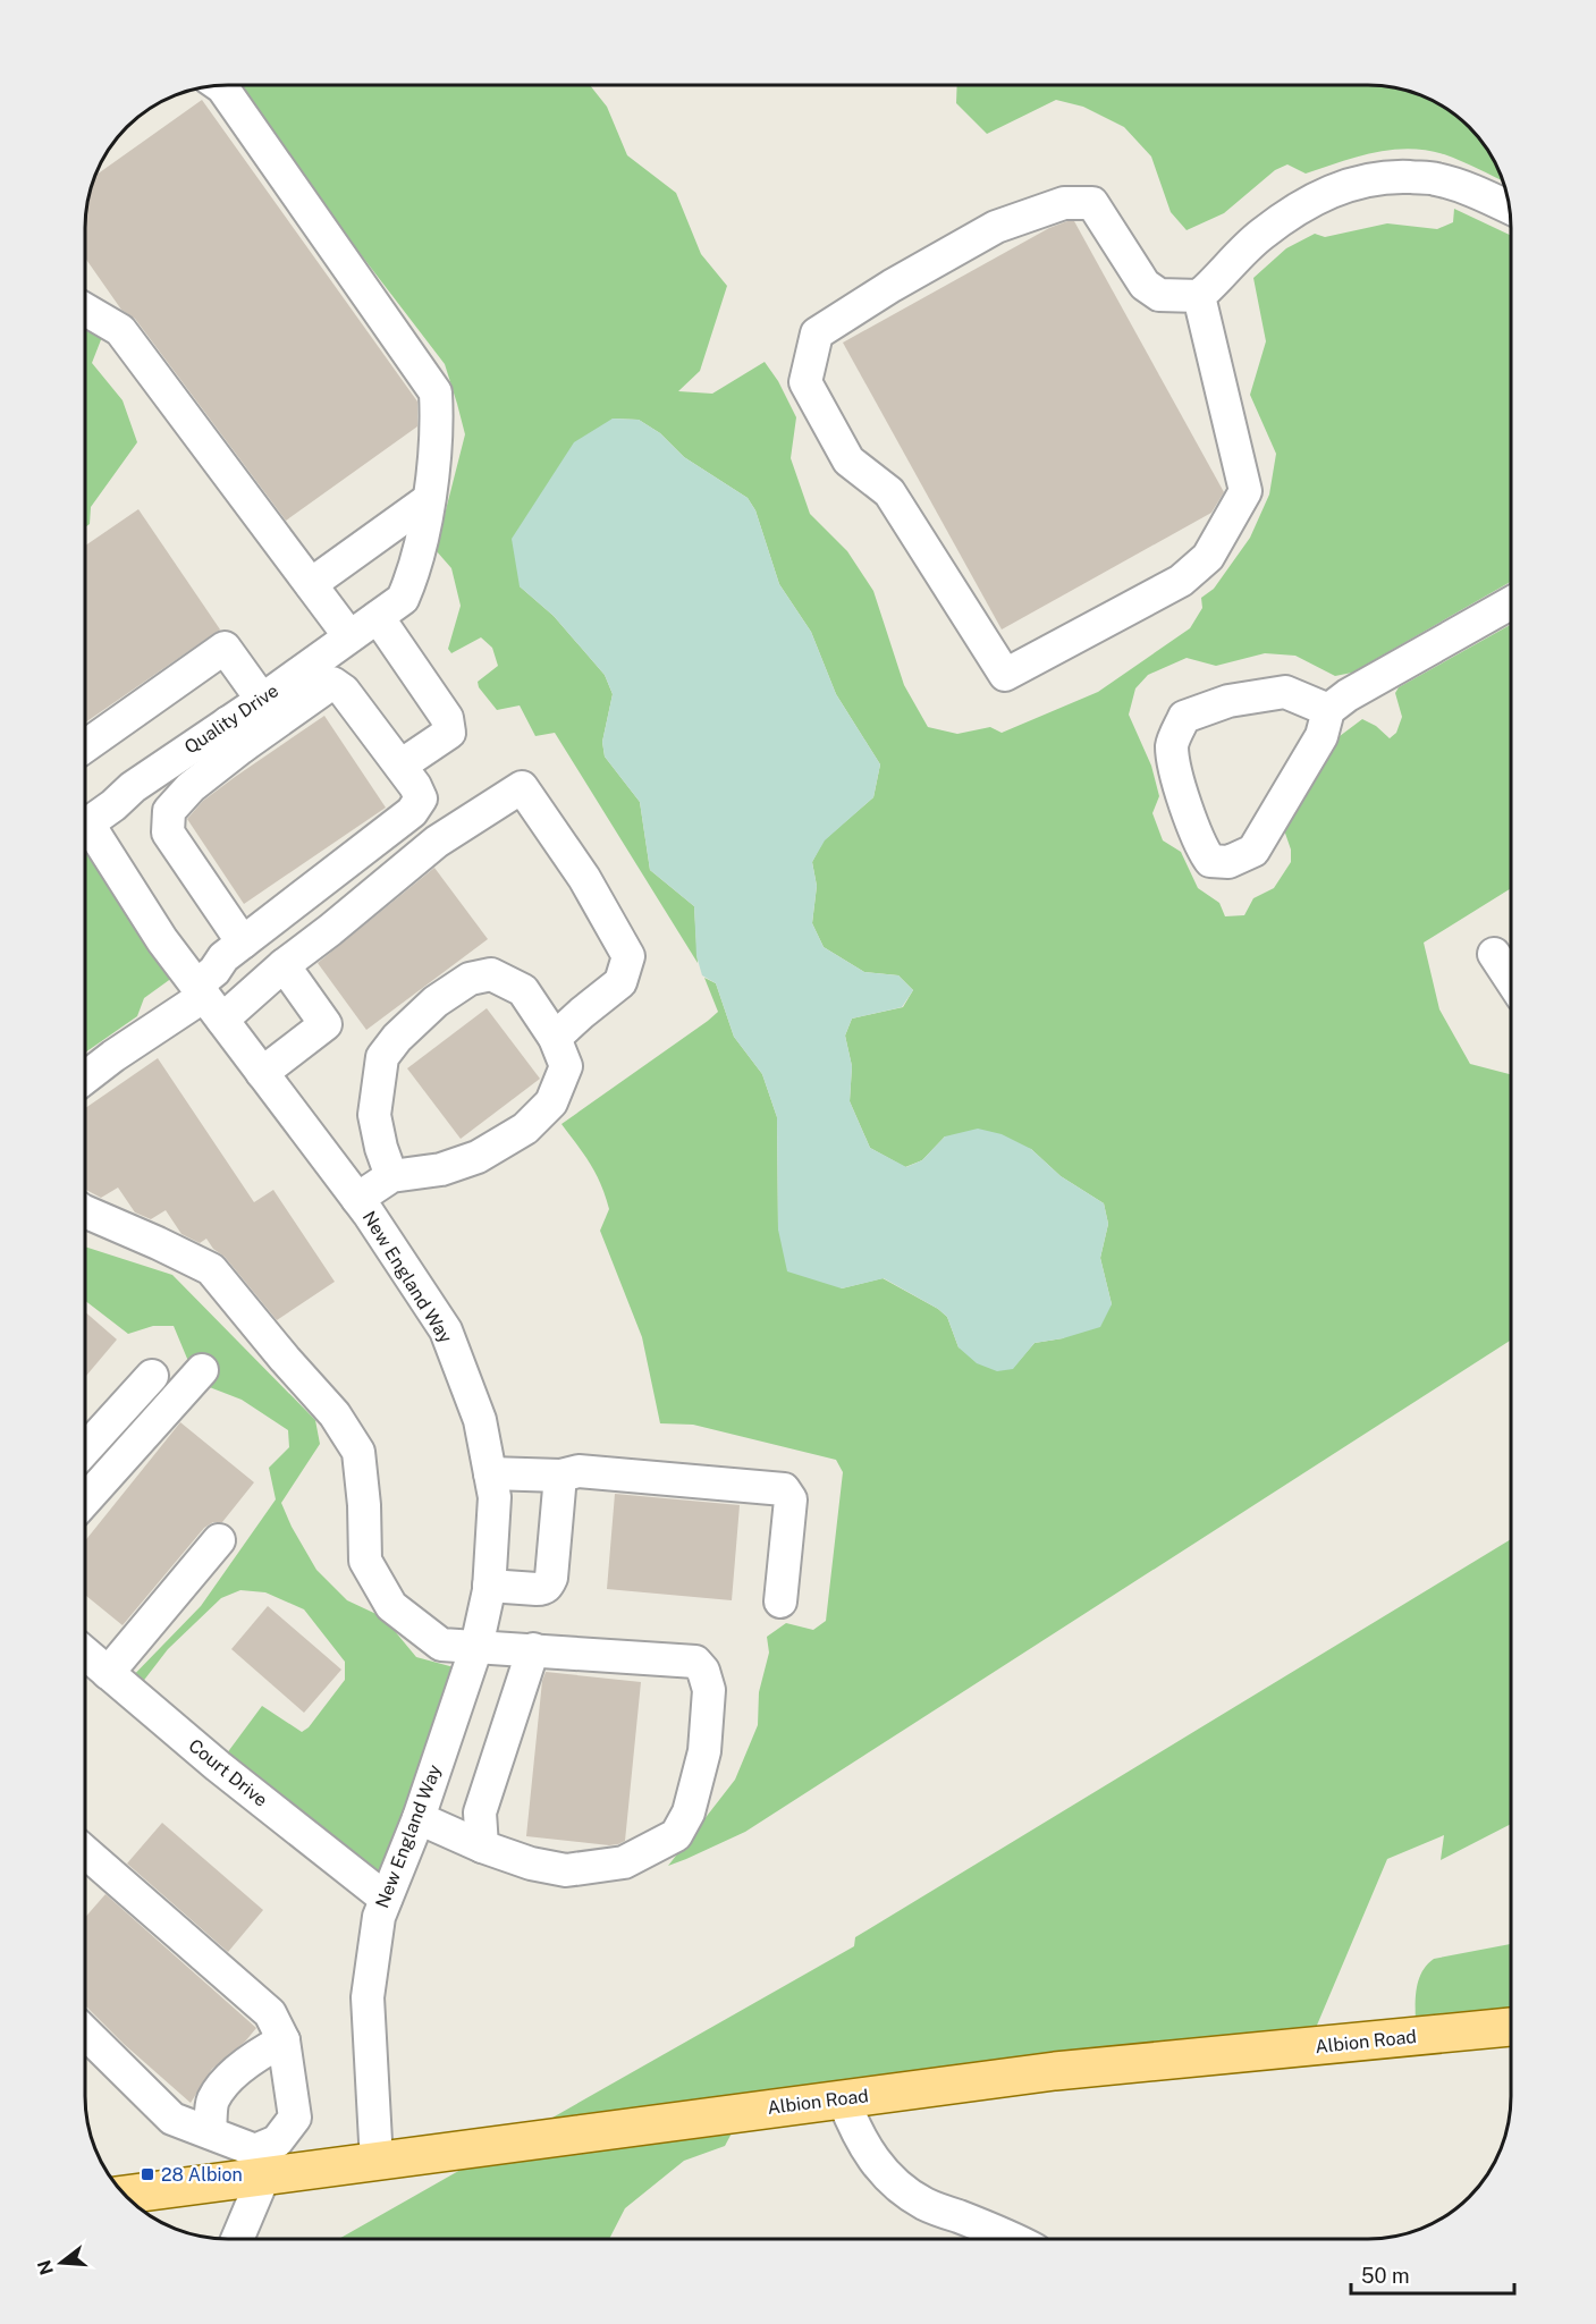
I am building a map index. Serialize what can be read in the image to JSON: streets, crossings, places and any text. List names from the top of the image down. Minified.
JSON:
{"streets":{"main road":["Albion Road"],"street":["Quality Drive","New England Way","Court Drive"]},"crossings":[["New England Way","Court Drive"],["New England Way","Albion Road"]],"places":{"transit":["28 Albion"]},"scale_bar":"50 m","north":"left"}
